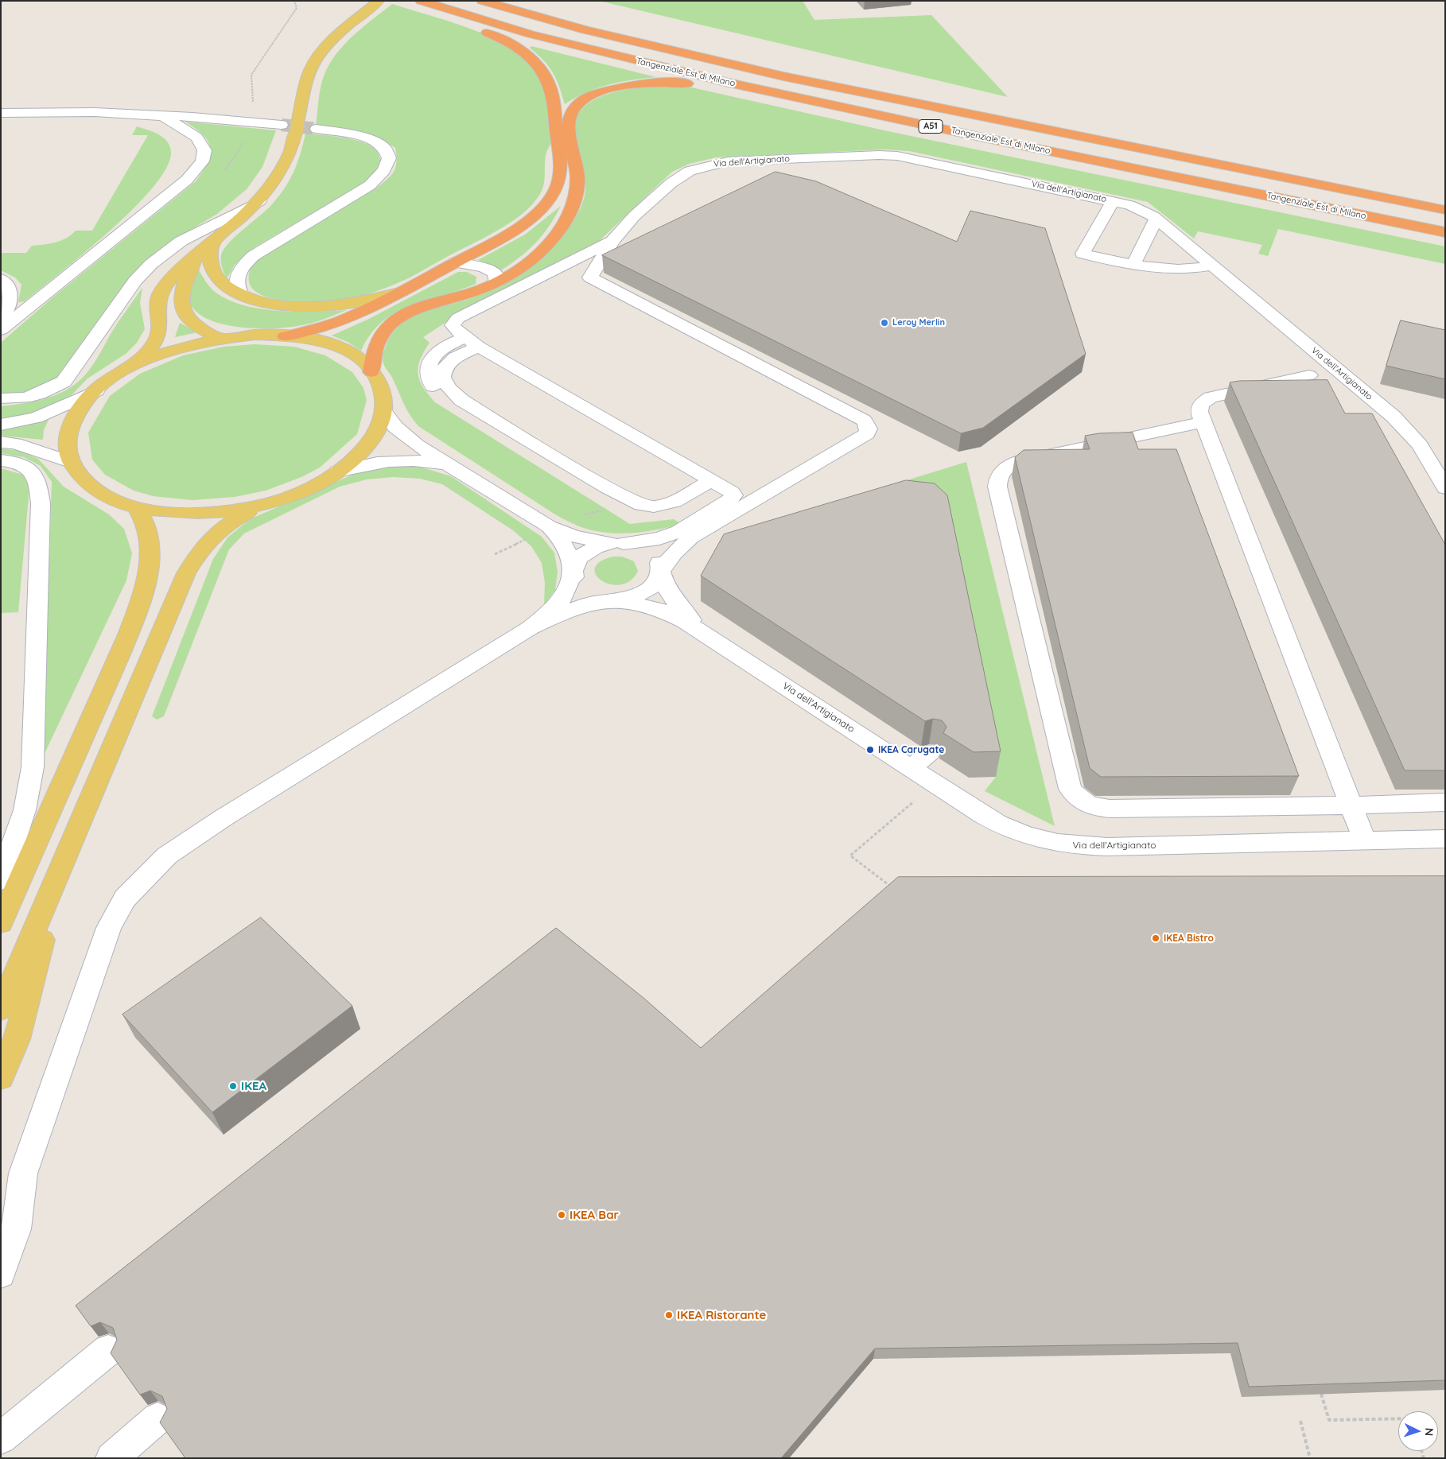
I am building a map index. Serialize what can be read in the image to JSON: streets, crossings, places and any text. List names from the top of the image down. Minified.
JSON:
{"streets":{"highway":["Tangenziale Est di Milano","A51"],"street":["Via dell'Artigianato"]},"places":["Leroy Merlin","IKEA Carugate","IKEA Bistro","IKEA","IKEA Bar","IKEA Ristorante"],"north":"right"}
